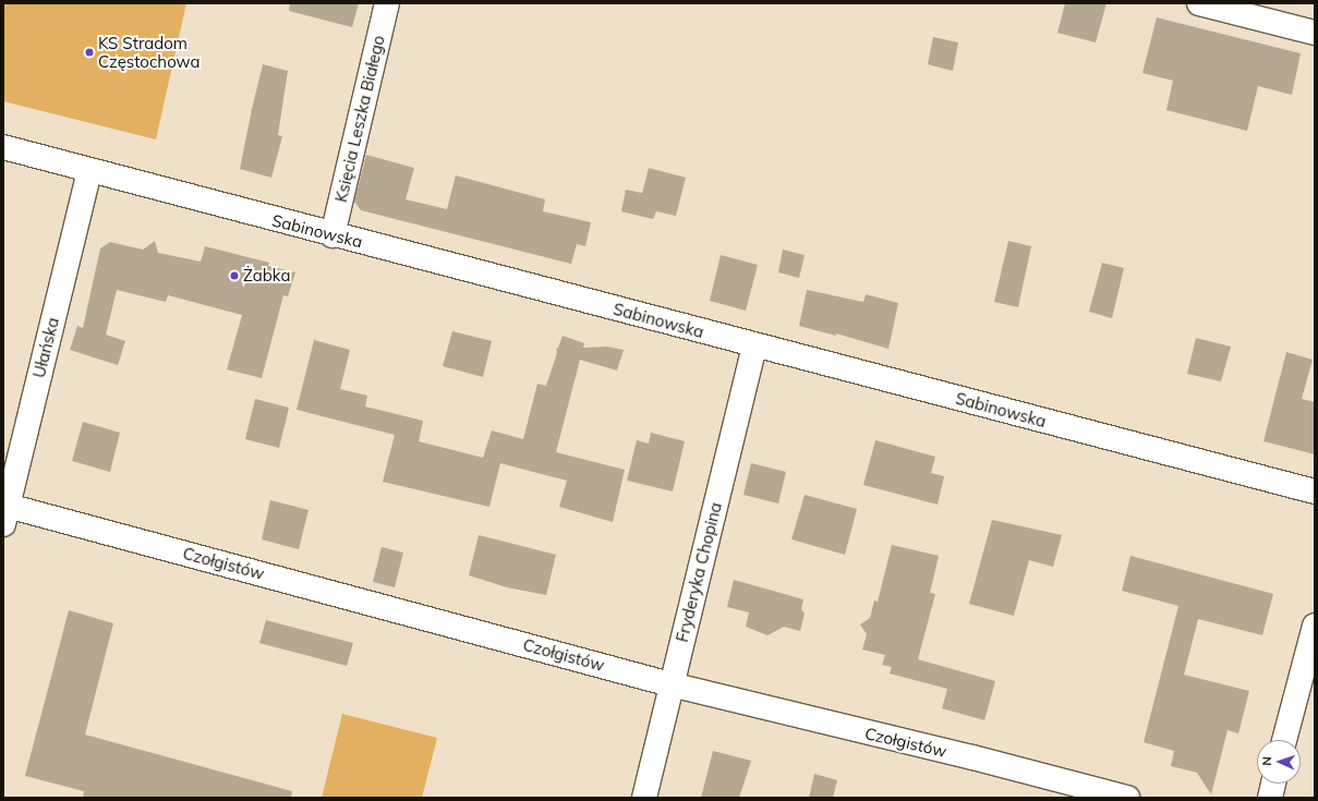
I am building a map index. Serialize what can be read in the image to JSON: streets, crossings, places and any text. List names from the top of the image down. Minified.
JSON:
{"streets":{"street":["Księcia Leszka Białego","Sabinowska","Ułańska","Czołgistów","Fryderyka Chopina"]},"crossings":[["Księcia Leszka Białego","Sabinowska"],["Sabinowska","Ułańska"],["Sabinowska","Fryderyka Chopina"],["Ułańska","Czołgistów"],["Czołgistów","Fryderyka Chopina"]],"places":["KS Stradom Częstochowa","Żabka"],"north":"left"}
